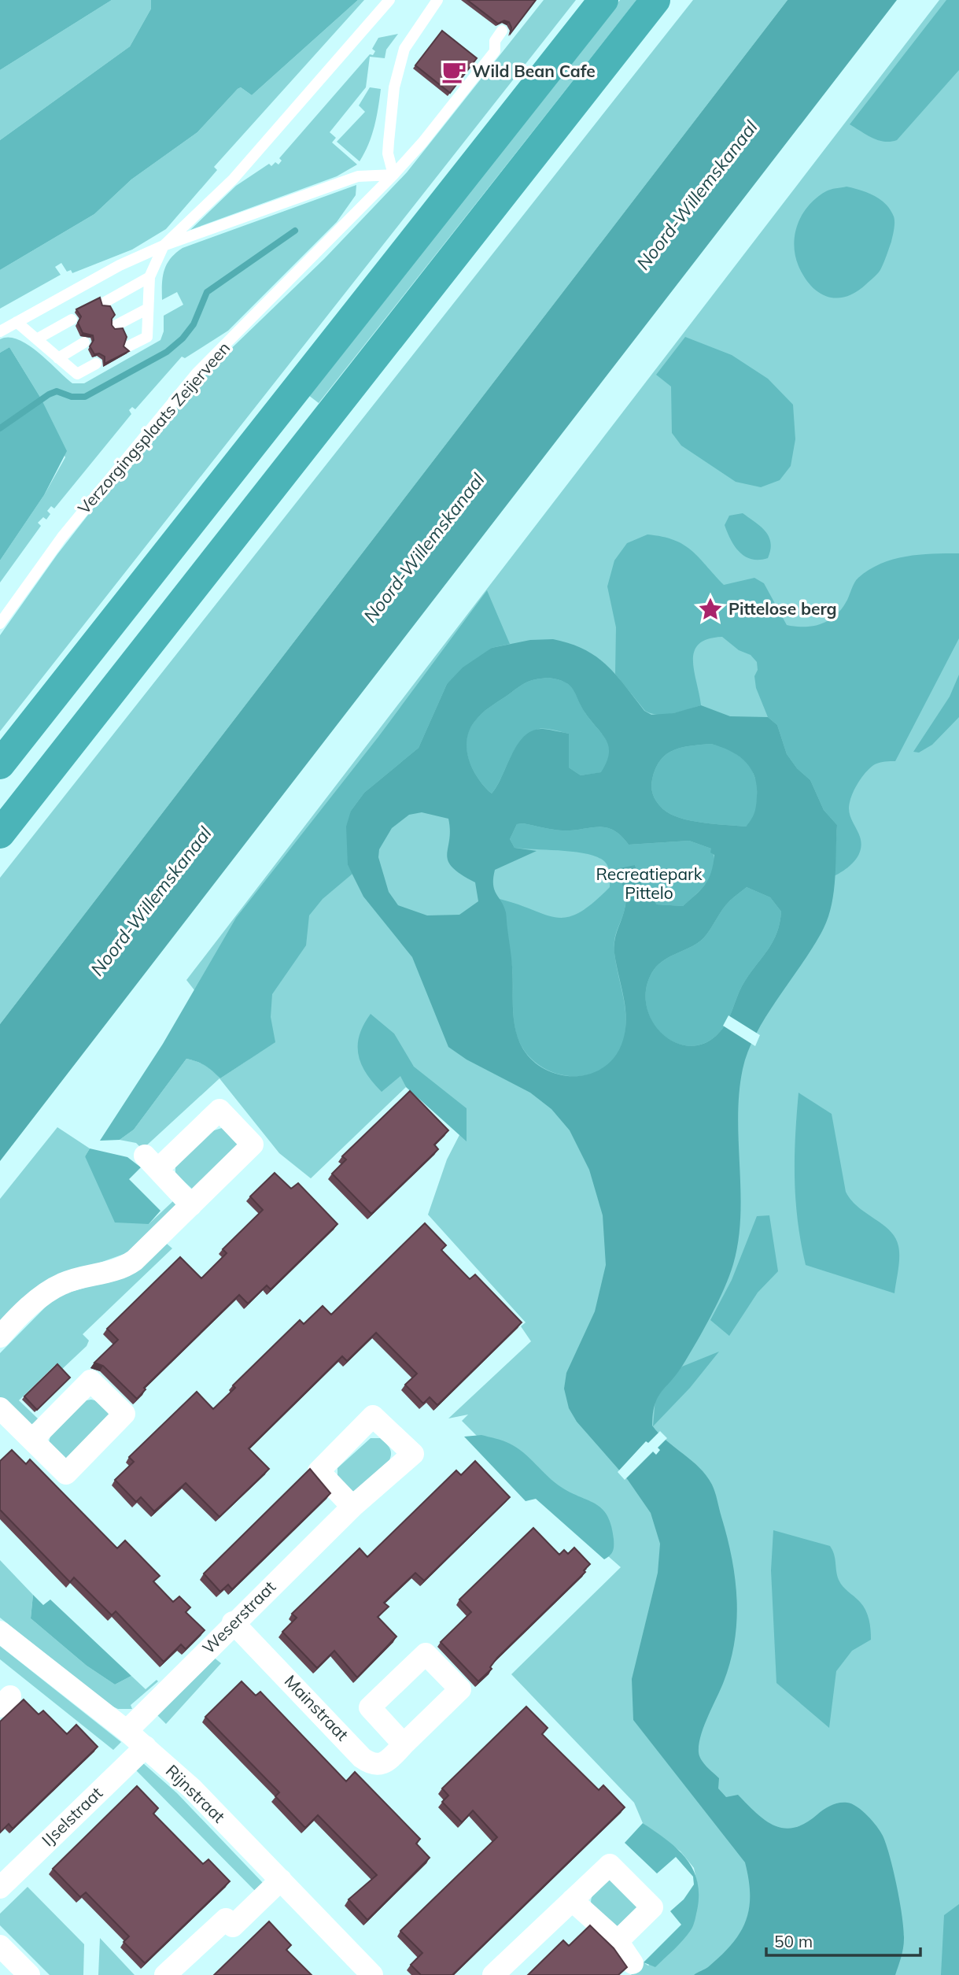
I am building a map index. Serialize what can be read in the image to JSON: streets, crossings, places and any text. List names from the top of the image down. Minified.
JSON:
{"streets":{"street":["Weserstraat","Mainstraat","Rijnstraat","IJselstraat"],"lane":["Verzorgingsplaats Zeijerveen"]},"crossings":[["Weserstraat","Mainstraat"],["Weserstraat","Rijnstraat"],["Rijnstraat","IJselstraat"]],"water":["Noord-Willemskanaal"],"parks":["Recreatiepark Pittelo"],"places":{"cafe":["Wild Bean Cafe"],"place":["Pittelose berg"]},"scale_bar":"50 m"}
